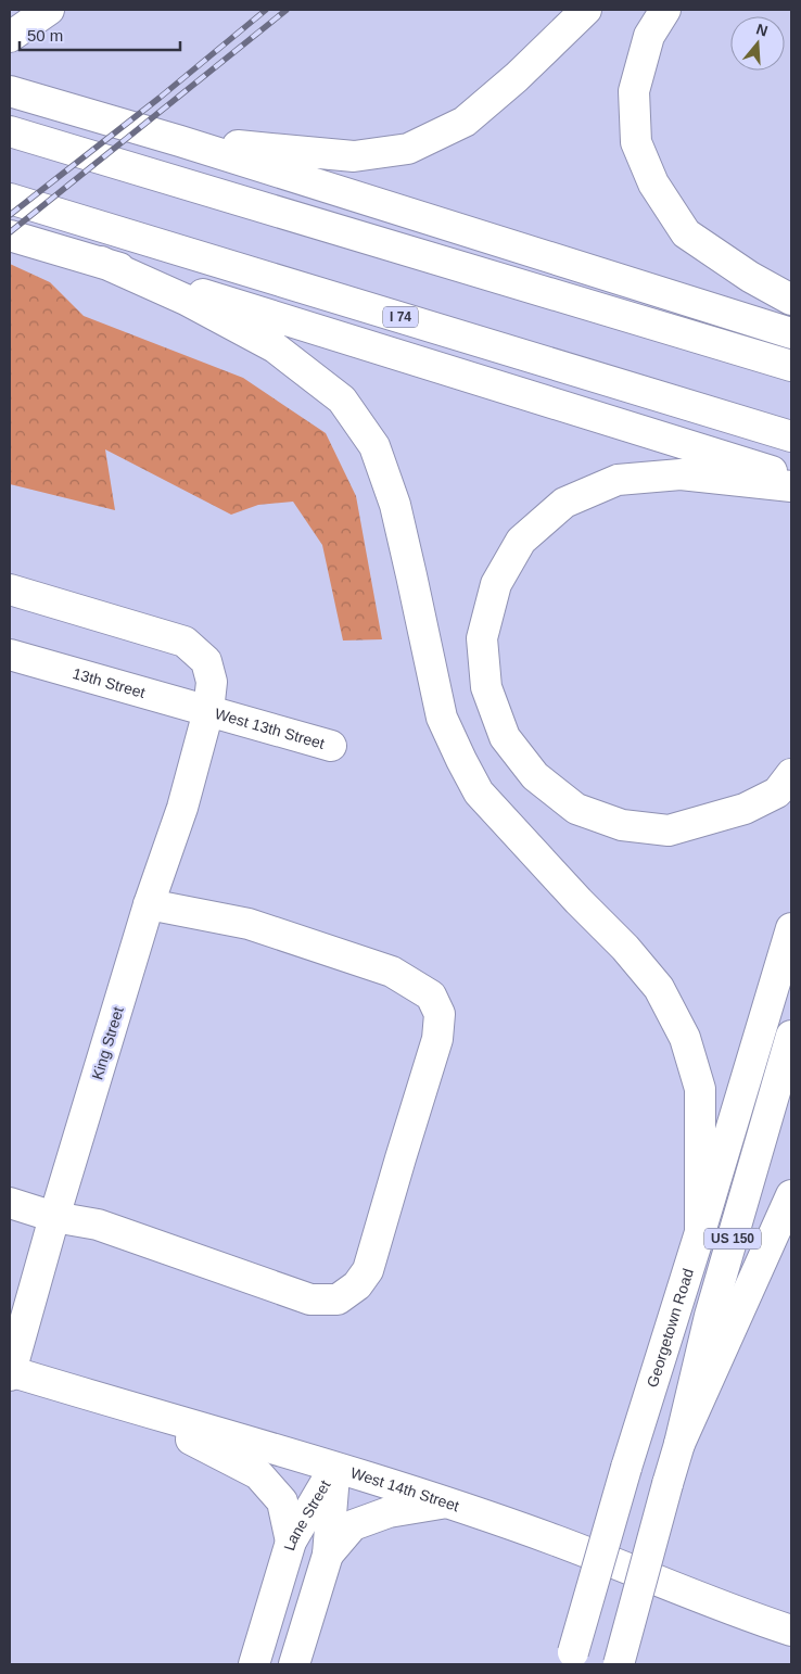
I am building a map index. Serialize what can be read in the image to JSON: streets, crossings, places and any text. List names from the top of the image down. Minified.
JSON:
{"streets":{"main road":["I 74","13th Street","West 13th Street","King Street","US 150","Georgetown Road","West 14th Street","Lane Street"]},"crossings":[["13th Street","West 13th Street"],["13th Street","King Street"],["West 13th Street","King Street"],["King Street","West 14th Street"],["West 14th Street","Lane Street"]],"scale_bar":"50 m","north":"top"}
